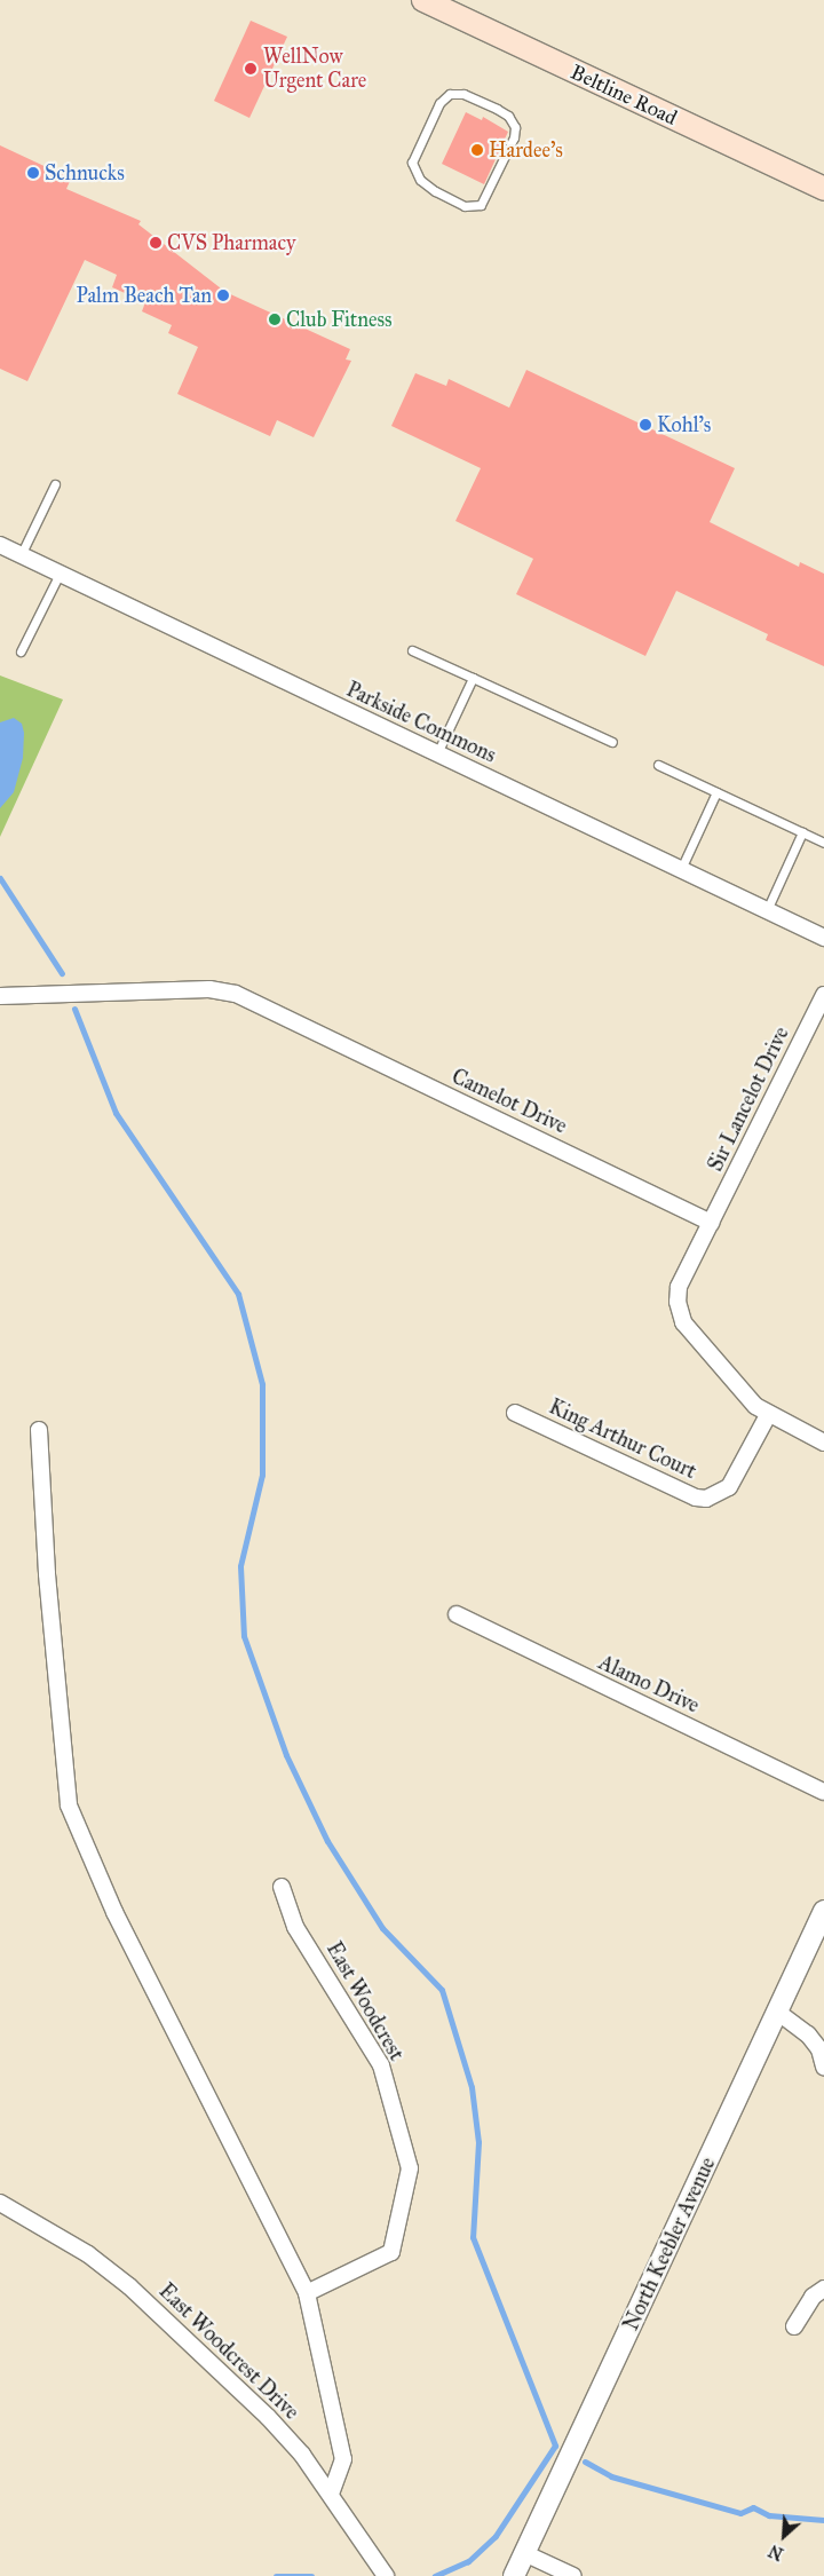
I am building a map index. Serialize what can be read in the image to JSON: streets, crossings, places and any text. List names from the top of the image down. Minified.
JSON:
{"streets":{"main road":["Beltline Road"],"street":["Parkside Commons","Sir Lancelot Drive","Camelot Drive","King Arthur Court","Alamo Drive","East Woodcrest","North Keebler Avenue","East Woodcrest Drive"]},"crossings":[["Sir Lancelot Drive","Camelot Drive"]],"places":["WellNow Urgent Care","Hardee's","Schnucks","CVS Pharmacy","Palm Beach Tan","Club Fitness","Kohl's"],"north":"bottom left"}
